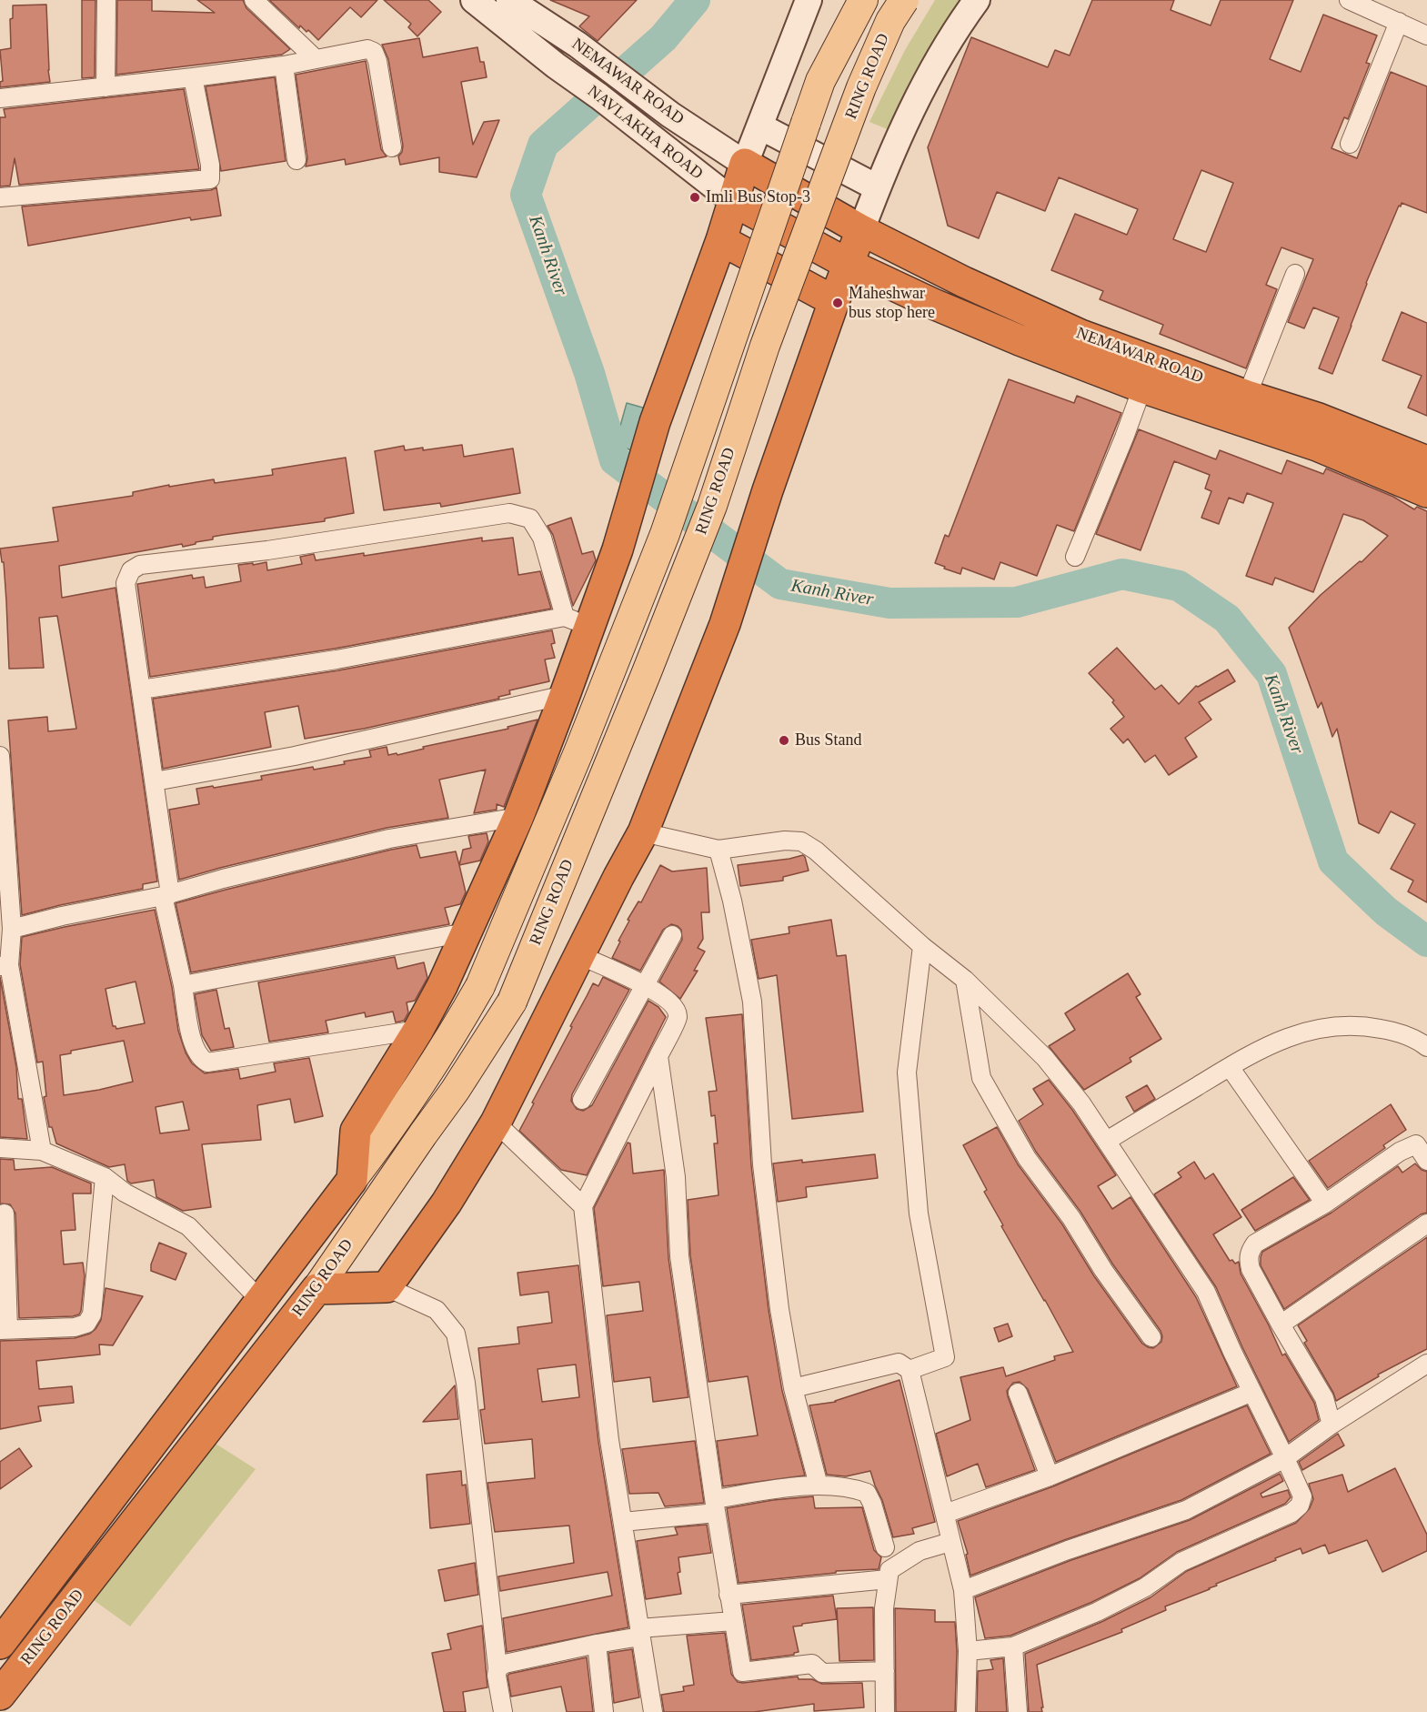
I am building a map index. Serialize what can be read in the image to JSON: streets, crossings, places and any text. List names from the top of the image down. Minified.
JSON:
{"streets":{"highway":["RING ROAD","NEMAWAR ROAD"],"main road":["NAVLAKHA ROAD"]},"crossings":[["NEMAWAR ROAD","NAVLAKHA ROAD"]],"water":["Kanh River"],"places":["Imli Bus Stop-3","Maheshwar bus stop here","Bus Stand"]}
